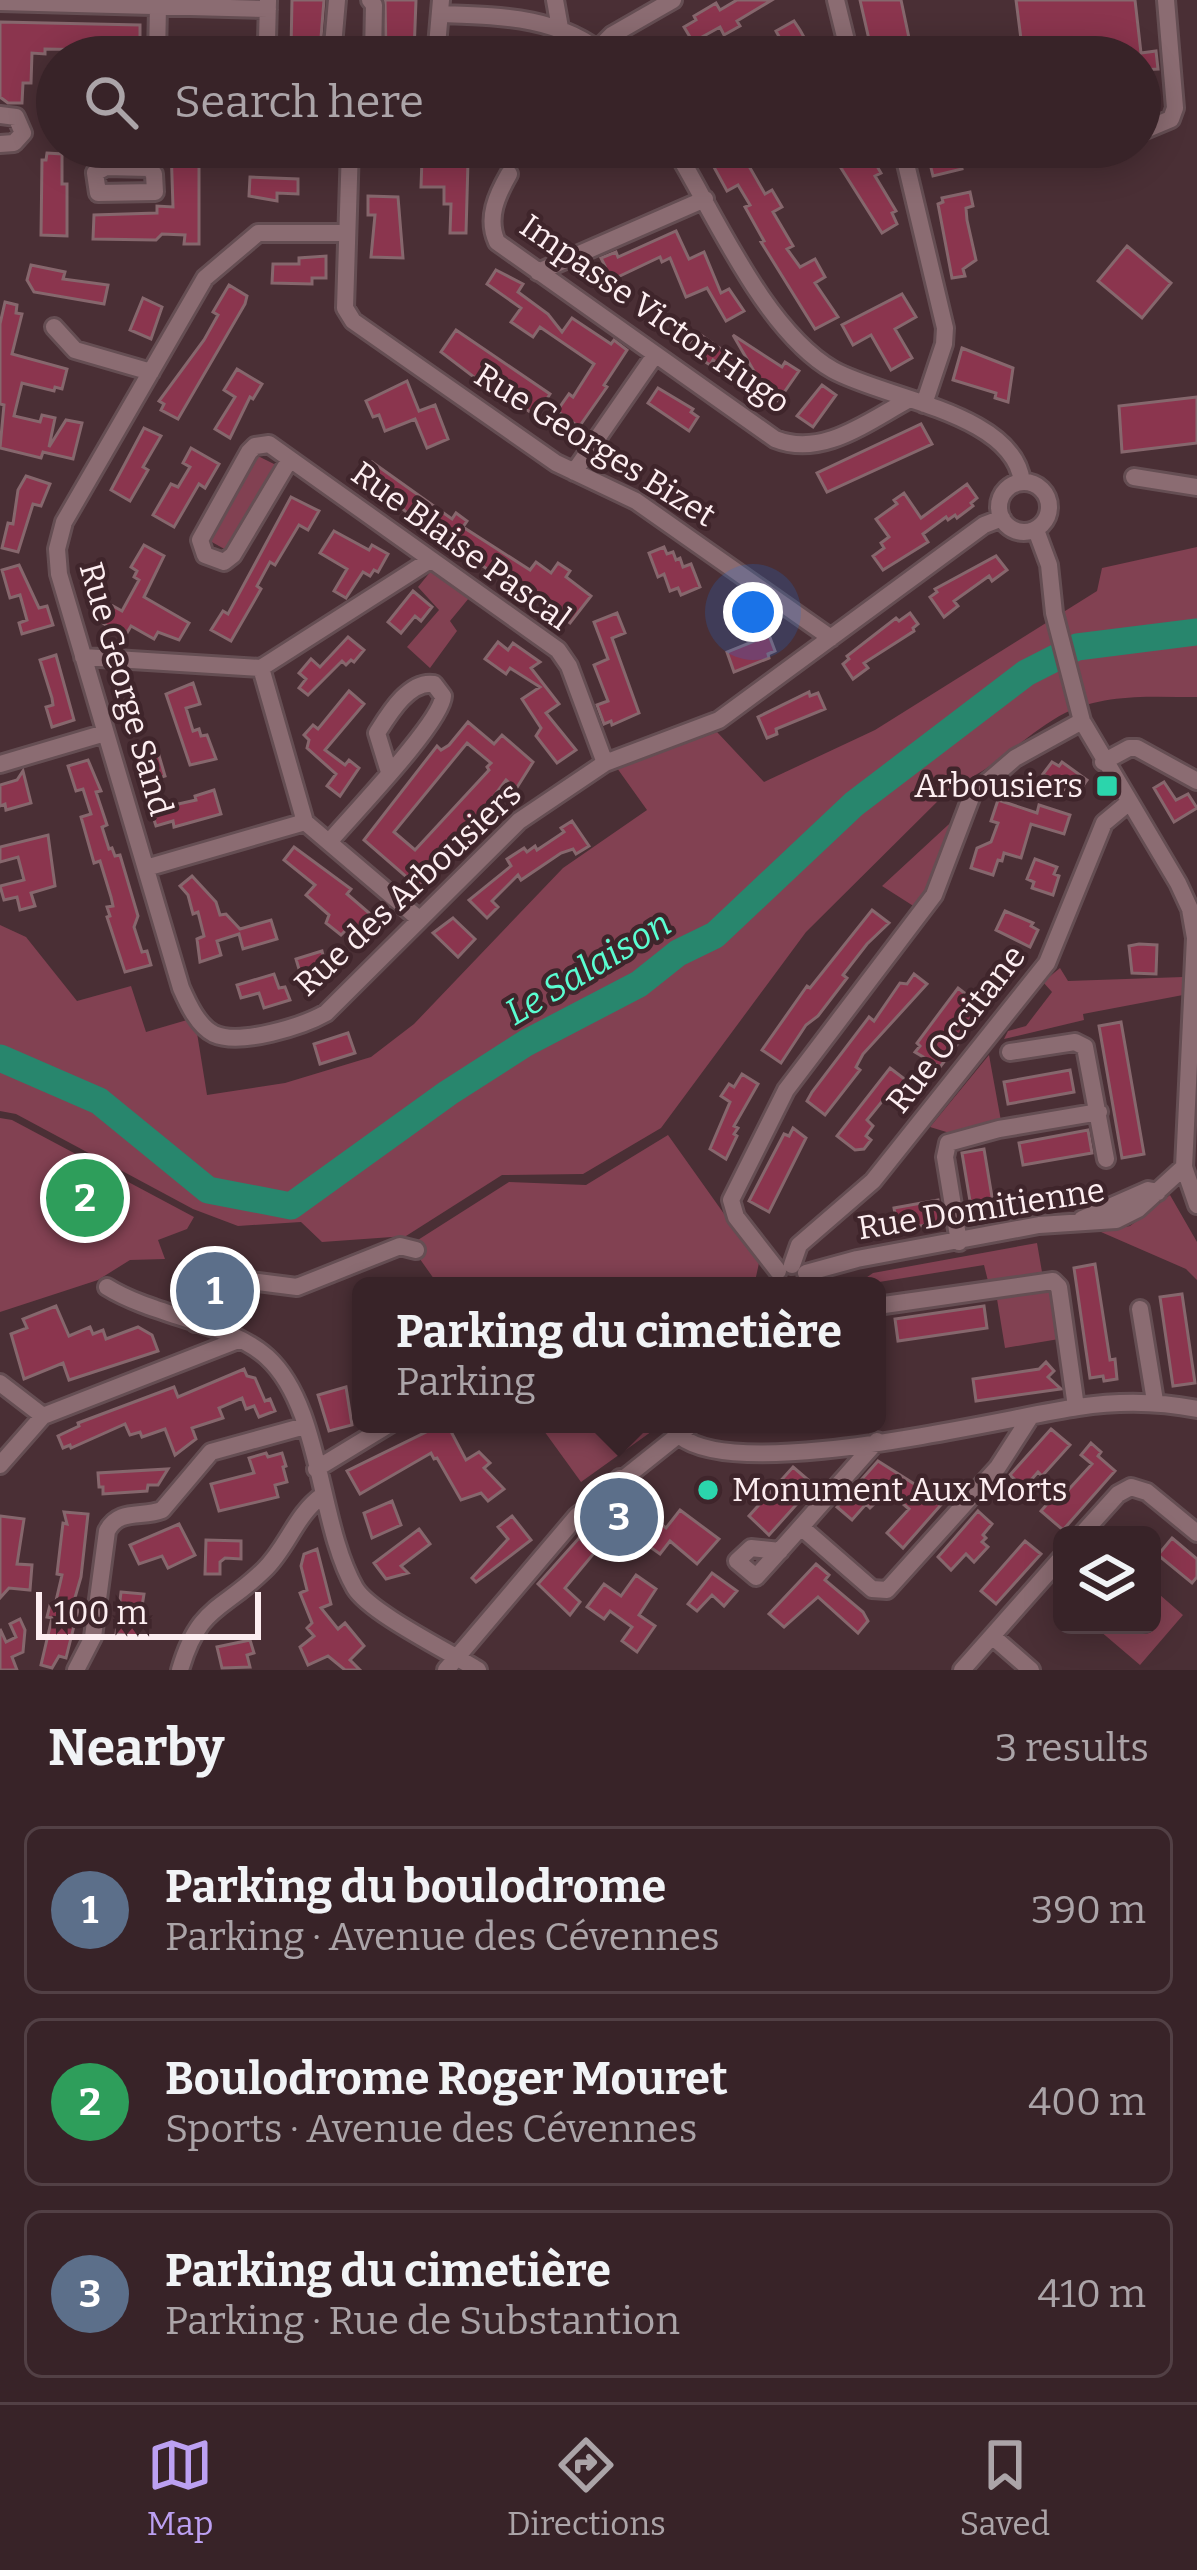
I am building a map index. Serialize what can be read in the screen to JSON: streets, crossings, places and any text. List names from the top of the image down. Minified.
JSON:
{"streets":{"street":["Impasse Victor Hugo","Rue Georges Bizet","Rue Blaise Pascal","Rue George Sand","Rue des Arbousiers","Rue Occitane","Rue Domitienne"]},"crossings":[["Rue Georges Bizet","Rue George Sand"],["Rue Georges Bizet","Rue des Arbousiers"],["Rue Blaise Pascal","Rue des Arbousiers"],["Rue George Sand","Rue des Arbousiers"],["Rue Occitane","Rue Domitienne"]],"water":["Le Salaison"],"places":{"transit":["Arbousiers"],"other":["Monument Aux Morts"]},"scale_bar":"100 m","page":{"search":"Search here","pins":["2","1","3"],"popup":["Parking du cimetière","Parking"],"scale":"100 m","heading":["Nearby","3 results"],"list":[{"mark":"1","name":"Parking du boulodrome","note":"Parking · Avenue des Cévennes","value":"390 m"},{"mark":"2","name":"Boulodrome Roger Mouret","note":"Sports · Avenue des Cévennes","value":"400 m"},{"mark":"3","name":"Parking du cimetière","note":"Parking · Rue de Substantion","value":"410 m"}],"nav":["Map","Directions","Saved"]}}
